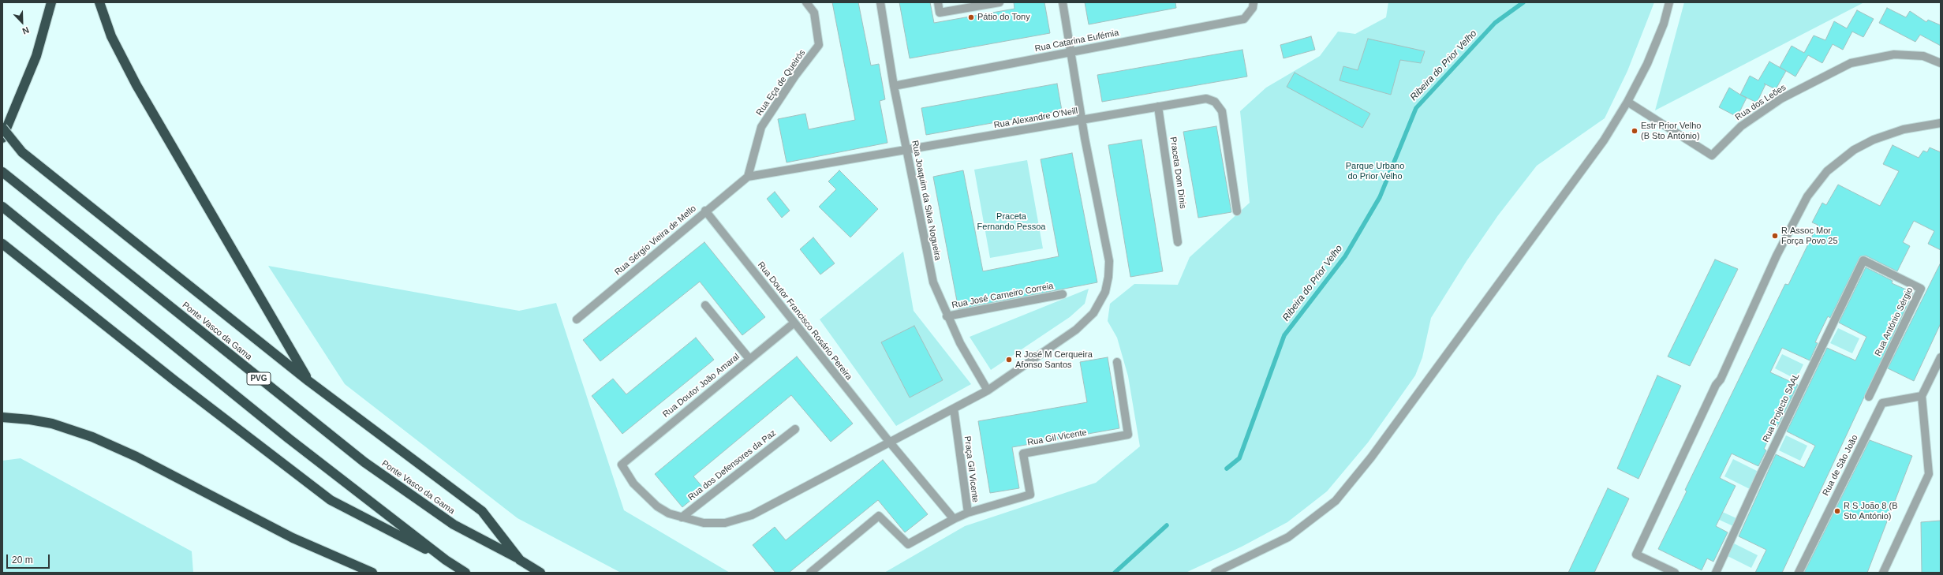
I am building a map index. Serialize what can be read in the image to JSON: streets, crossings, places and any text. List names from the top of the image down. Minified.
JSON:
{"streets":{"highway":["Ponte Vasco da Gama","PVG"],"street":["Rua Catarina Eufémia","Rua Eça de Queirós","Rua dos Leões","Rua Alexandre O'Neill","Praceta Dom Dinis","Rua Joaquim da Silva Nogueira","Rua Sérgio Vieira de Mello","Rua José Carneiro Correia","Rua Doutor Francisco Rosário Pereira","Rua António Sérgio","Rua Doutor João Amaral","Rua Projecto SAAL","Rua Gil Vicente","Rua dos Defensores da Paz","Rua de São João","Praça Gil Vicente"]},"crossings":[["Rua Catarina Eufémia","Rua Joaquim da Silva Nogueira"],["Rua Eça de Queirós","Rua Alexandre O'Neill"],["Rua Eça de Queirós","Rua Sérgio Vieira de Mello"],["Rua Alexandre O'Neill","Praceta Dom Dinis"],["Rua Alexandre O'Neill","Rua Joaquim da Silva Nogueira"],["Rua Alexandre O'Neill","Rua Sérgio Vieira de Mello"],["Rua Joaquim da Silva Nogueira","Rua José Carneiro Correia"],["Rua Sérgio Vieira de Mello","Rua Doutor Francisco Rosário Pereira"],["Rua Doutor Francisco Rosário Pereira","Rua Doutor João Amaral"],["Rua António Sérgio","Rua Projecto SAAL"],["Rua Doutor João Amaral","Rua dos Defensores da Paz"],["Rua Gil Vicente","Praça Gil Vicente"]],"water":["Ribeira do Prior Velho"],"parks":["Parque Urbano do Prior Velho","Praceta Fernando Pessoa"],"places":["Pátio do Tony","Estr Prior Velho (B Sto António)","R Assoc Mor Força Povo 25","R José M Cerqueira Afonso Santos","R S João 8 (B Sto António)"],"scale_bar":"20 m","north":"bottom right"}
